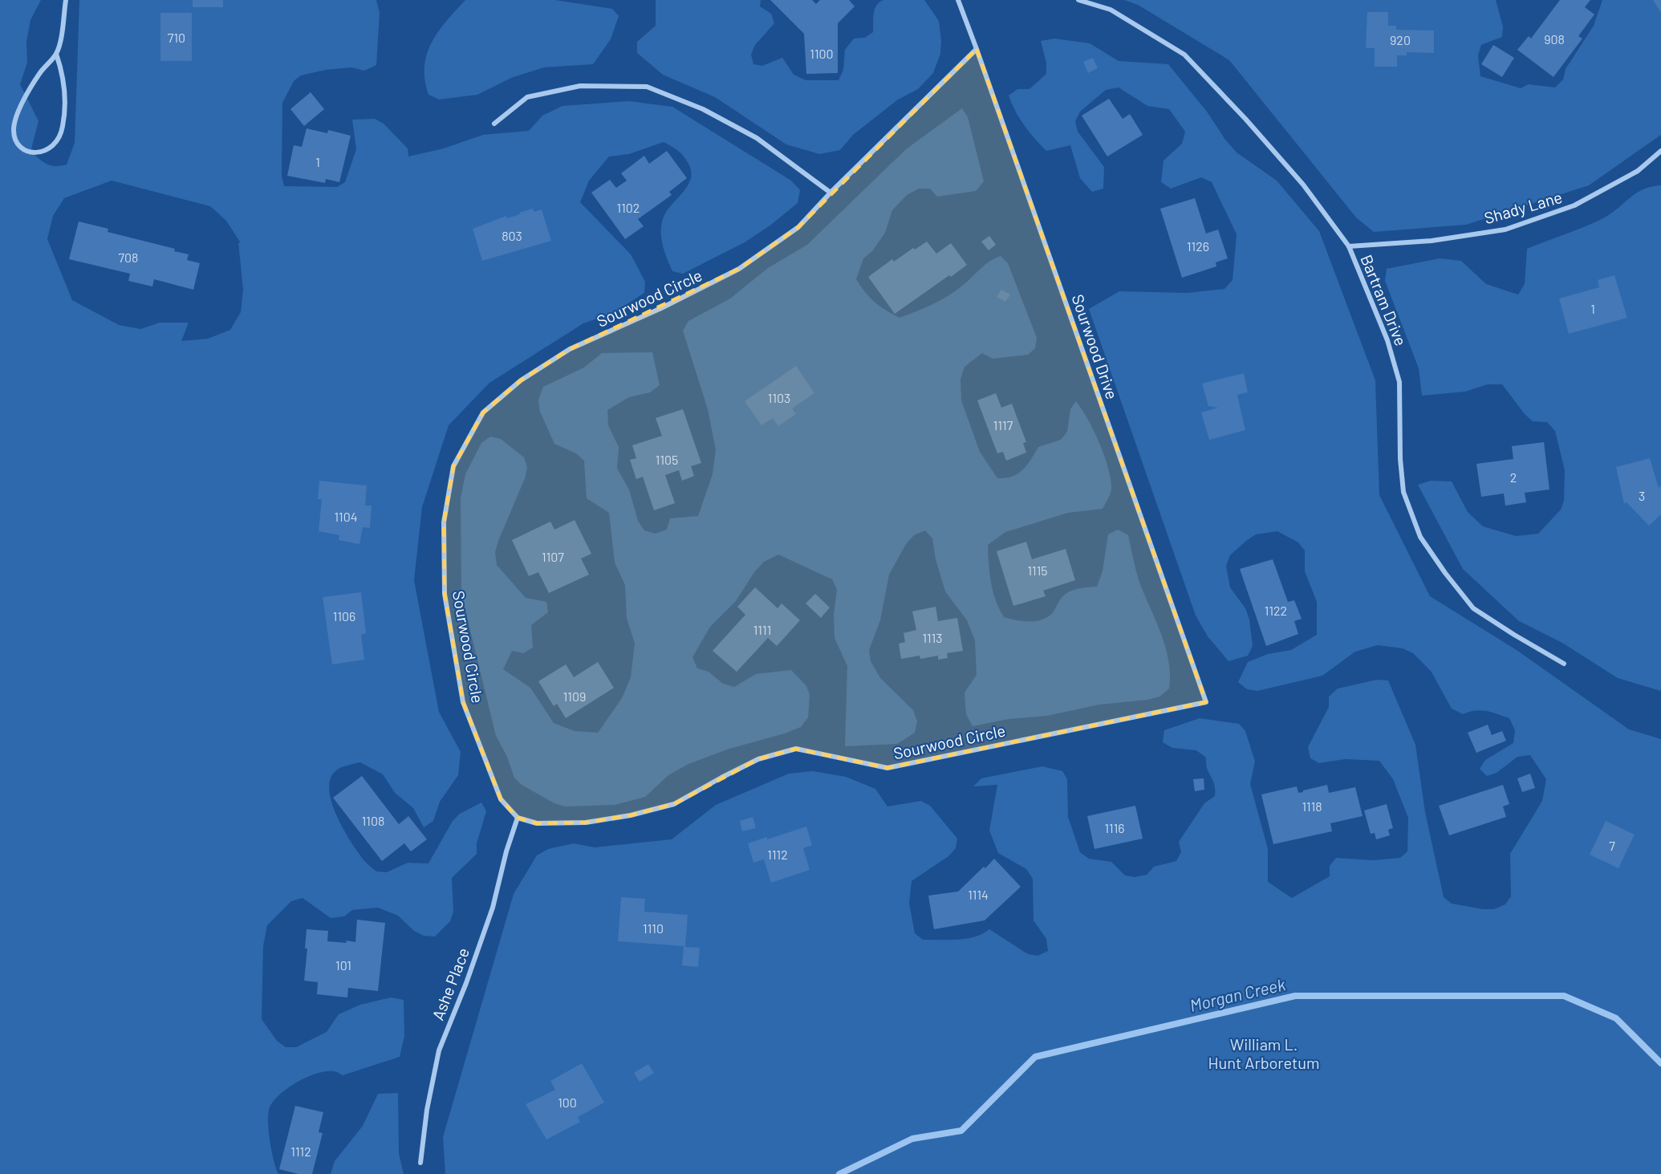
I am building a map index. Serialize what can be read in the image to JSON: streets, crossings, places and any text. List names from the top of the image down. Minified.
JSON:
{"streets":{"street":["Shady Lane","Sourwood Circle","Bartram Drive","Sourwood Drive","Ashe Place"]},"crossings":[["Shady Lane","Bartram Drive"],["Sourwood Circle","Sourwood Drive"],["Sourwood Circle","Ashe Place"]],"water":["Morgan Creek"],"parks":["William L. Hunt Arboretum"],"house_numbers":["710","908","920","1100","1","1102","803","1126","708","1","1103","1117","1105","2","3","1104","1107","1115","1122","1106","1111","1113","1109","1118","1108","1116","7","1112","1114","1110","101","100","1112"]}
